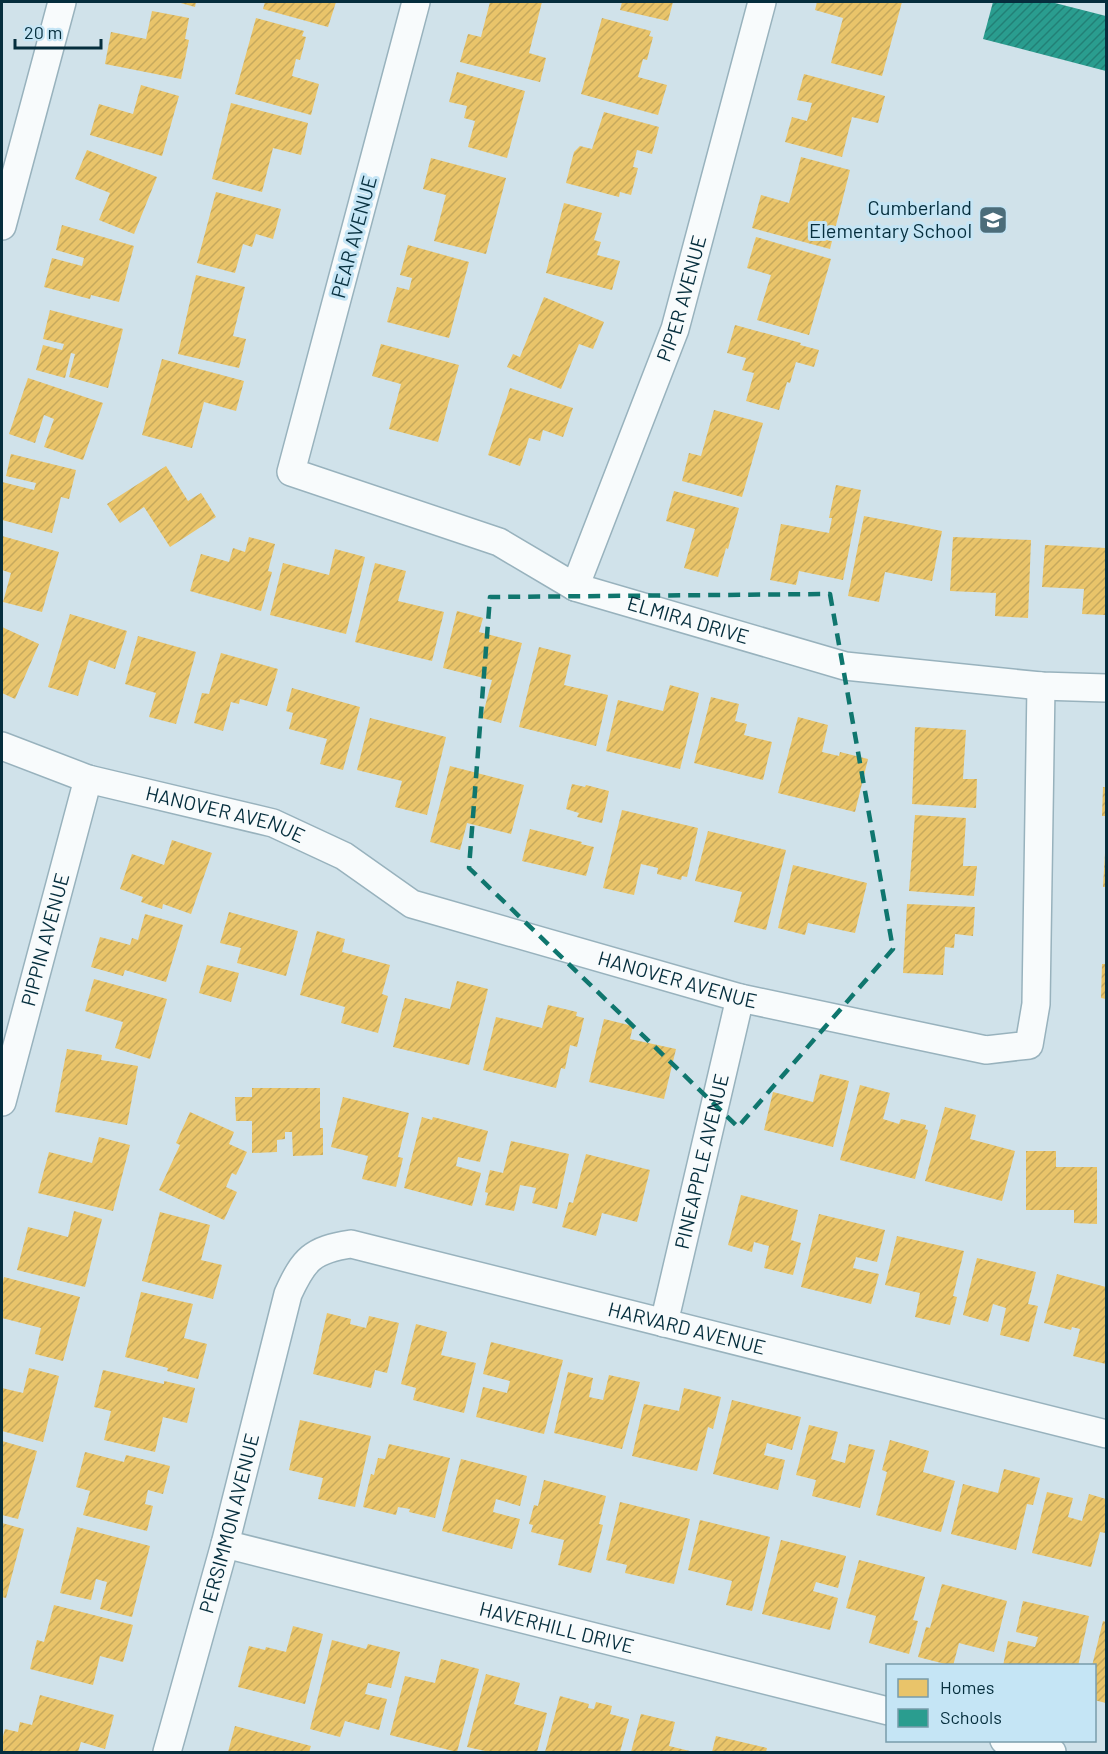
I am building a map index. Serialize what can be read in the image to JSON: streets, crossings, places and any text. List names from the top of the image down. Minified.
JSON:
{"streets":{"street":["PEAR AVENUE","PIPER AVENUE","ELMIRA DRIVE","HANOVER AVENUE","PIPPIN AVENUE","PINEAPPLE AVENUE","HARVARD AVENUE","PERSIMMON AVENUE","HAVERHILL DRIVE"]},"crossings":[["PEAR AVENUE","ELMIRA DRIVE"],["PIPER AVENUE","ELMIRA DRIVE"],["ELMIRA DRIVE","HANOVER AVENUE"],["HANOVER AVENUE","PIPPIN AVENUE"],["HANOVER AVENUE","PINEAPPLE AVENUE"],["PINEAPPLE AVENUE","HARVARD AVENUE"],["HARVARD AVENUE","PERSIMMON AVENUE"],["PERSIMMON AVENUE","HAVERHILL DRIVE"]],"places":{"school or university":["Cumberland Elementary School"]},"legend":["Homes","Schools"],"scale_bar":"20 m"}
